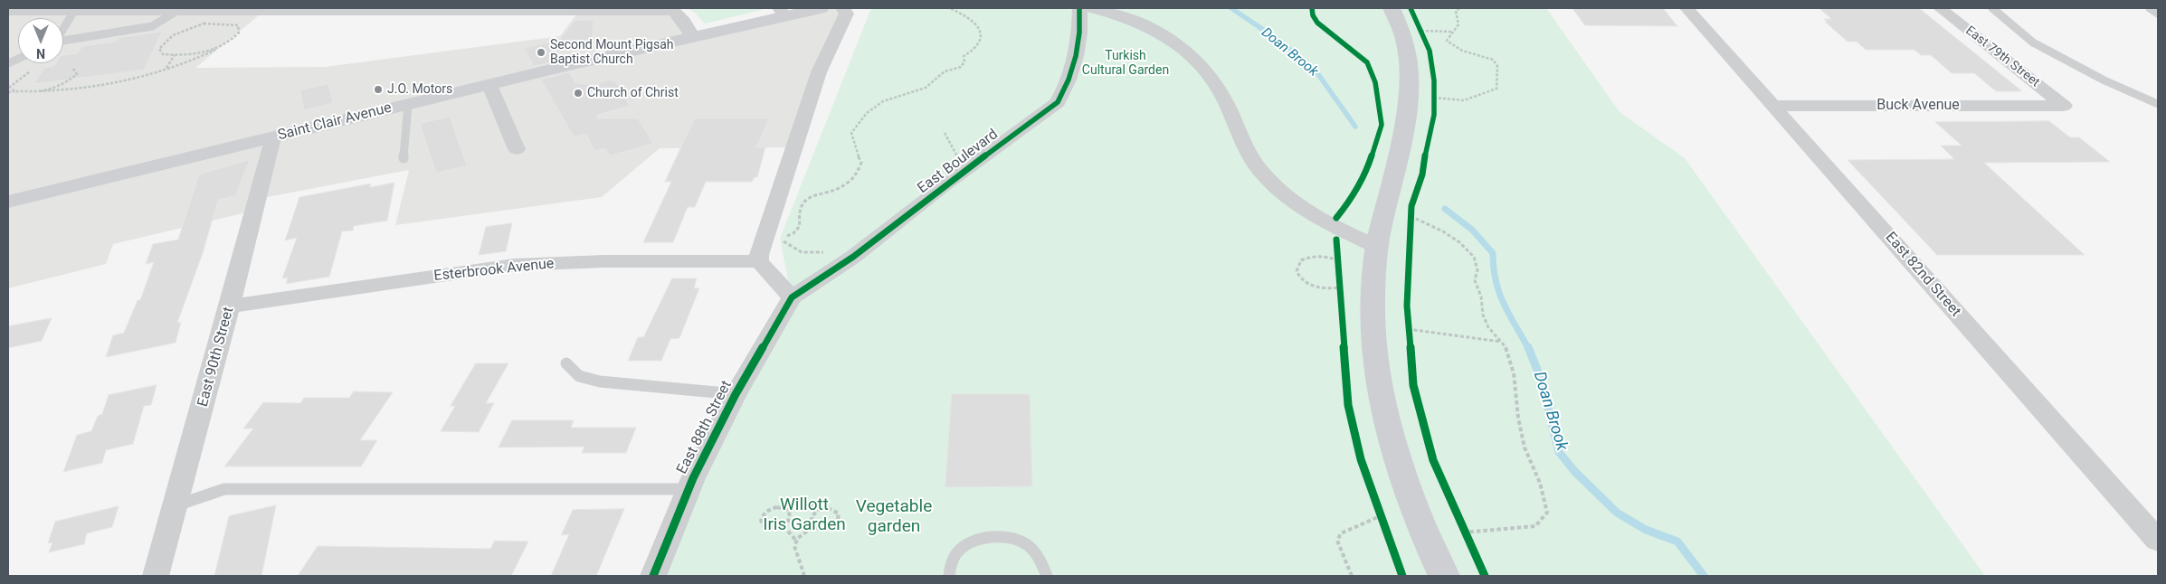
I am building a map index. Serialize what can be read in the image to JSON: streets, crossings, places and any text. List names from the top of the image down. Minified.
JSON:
{"streets":{"main road":["Saint Clair Avenue"],"street":["East 79th Street","Buck Avenue","East Boulevard","Esterbrook Avenue","East 82nd Street","East 90th Street","East 88th Street"]},"crossings":[["East 79th Street","Buck Avenue"],["Buck Avenue","East 82nd Street"],["Saint Clair Avenue","East 90th Street"],["East Boulevard","East 88th Street"],["Esterbrook Avenue","East 90th Street"]],"water":["Doan Brook"],"parks":["Turkish Cultural Garden","Willott Iris Garden","Vegetable garden"],"places":["Second Mount Pigsah Baptist Church","J.O. Motors","Church of Christ"],"north":"bottom"}
